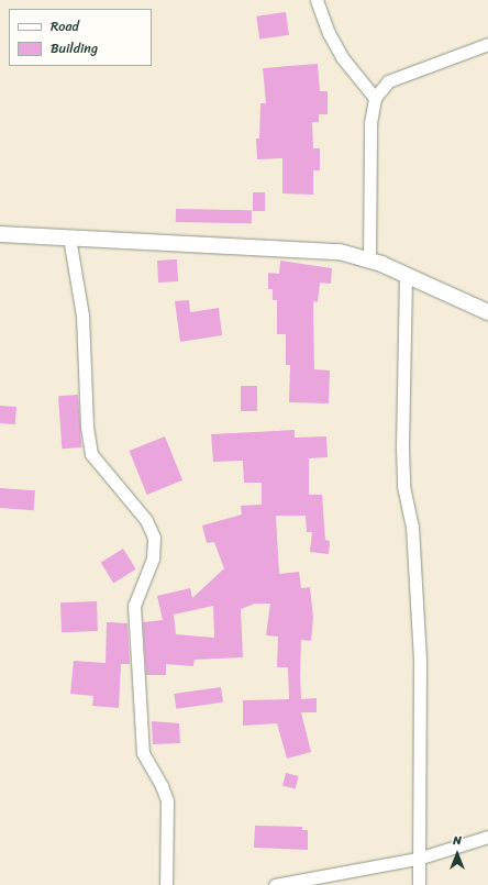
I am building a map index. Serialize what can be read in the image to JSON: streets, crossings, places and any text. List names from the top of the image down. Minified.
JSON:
{"legend":["Road","Building"],"north":"top"}
